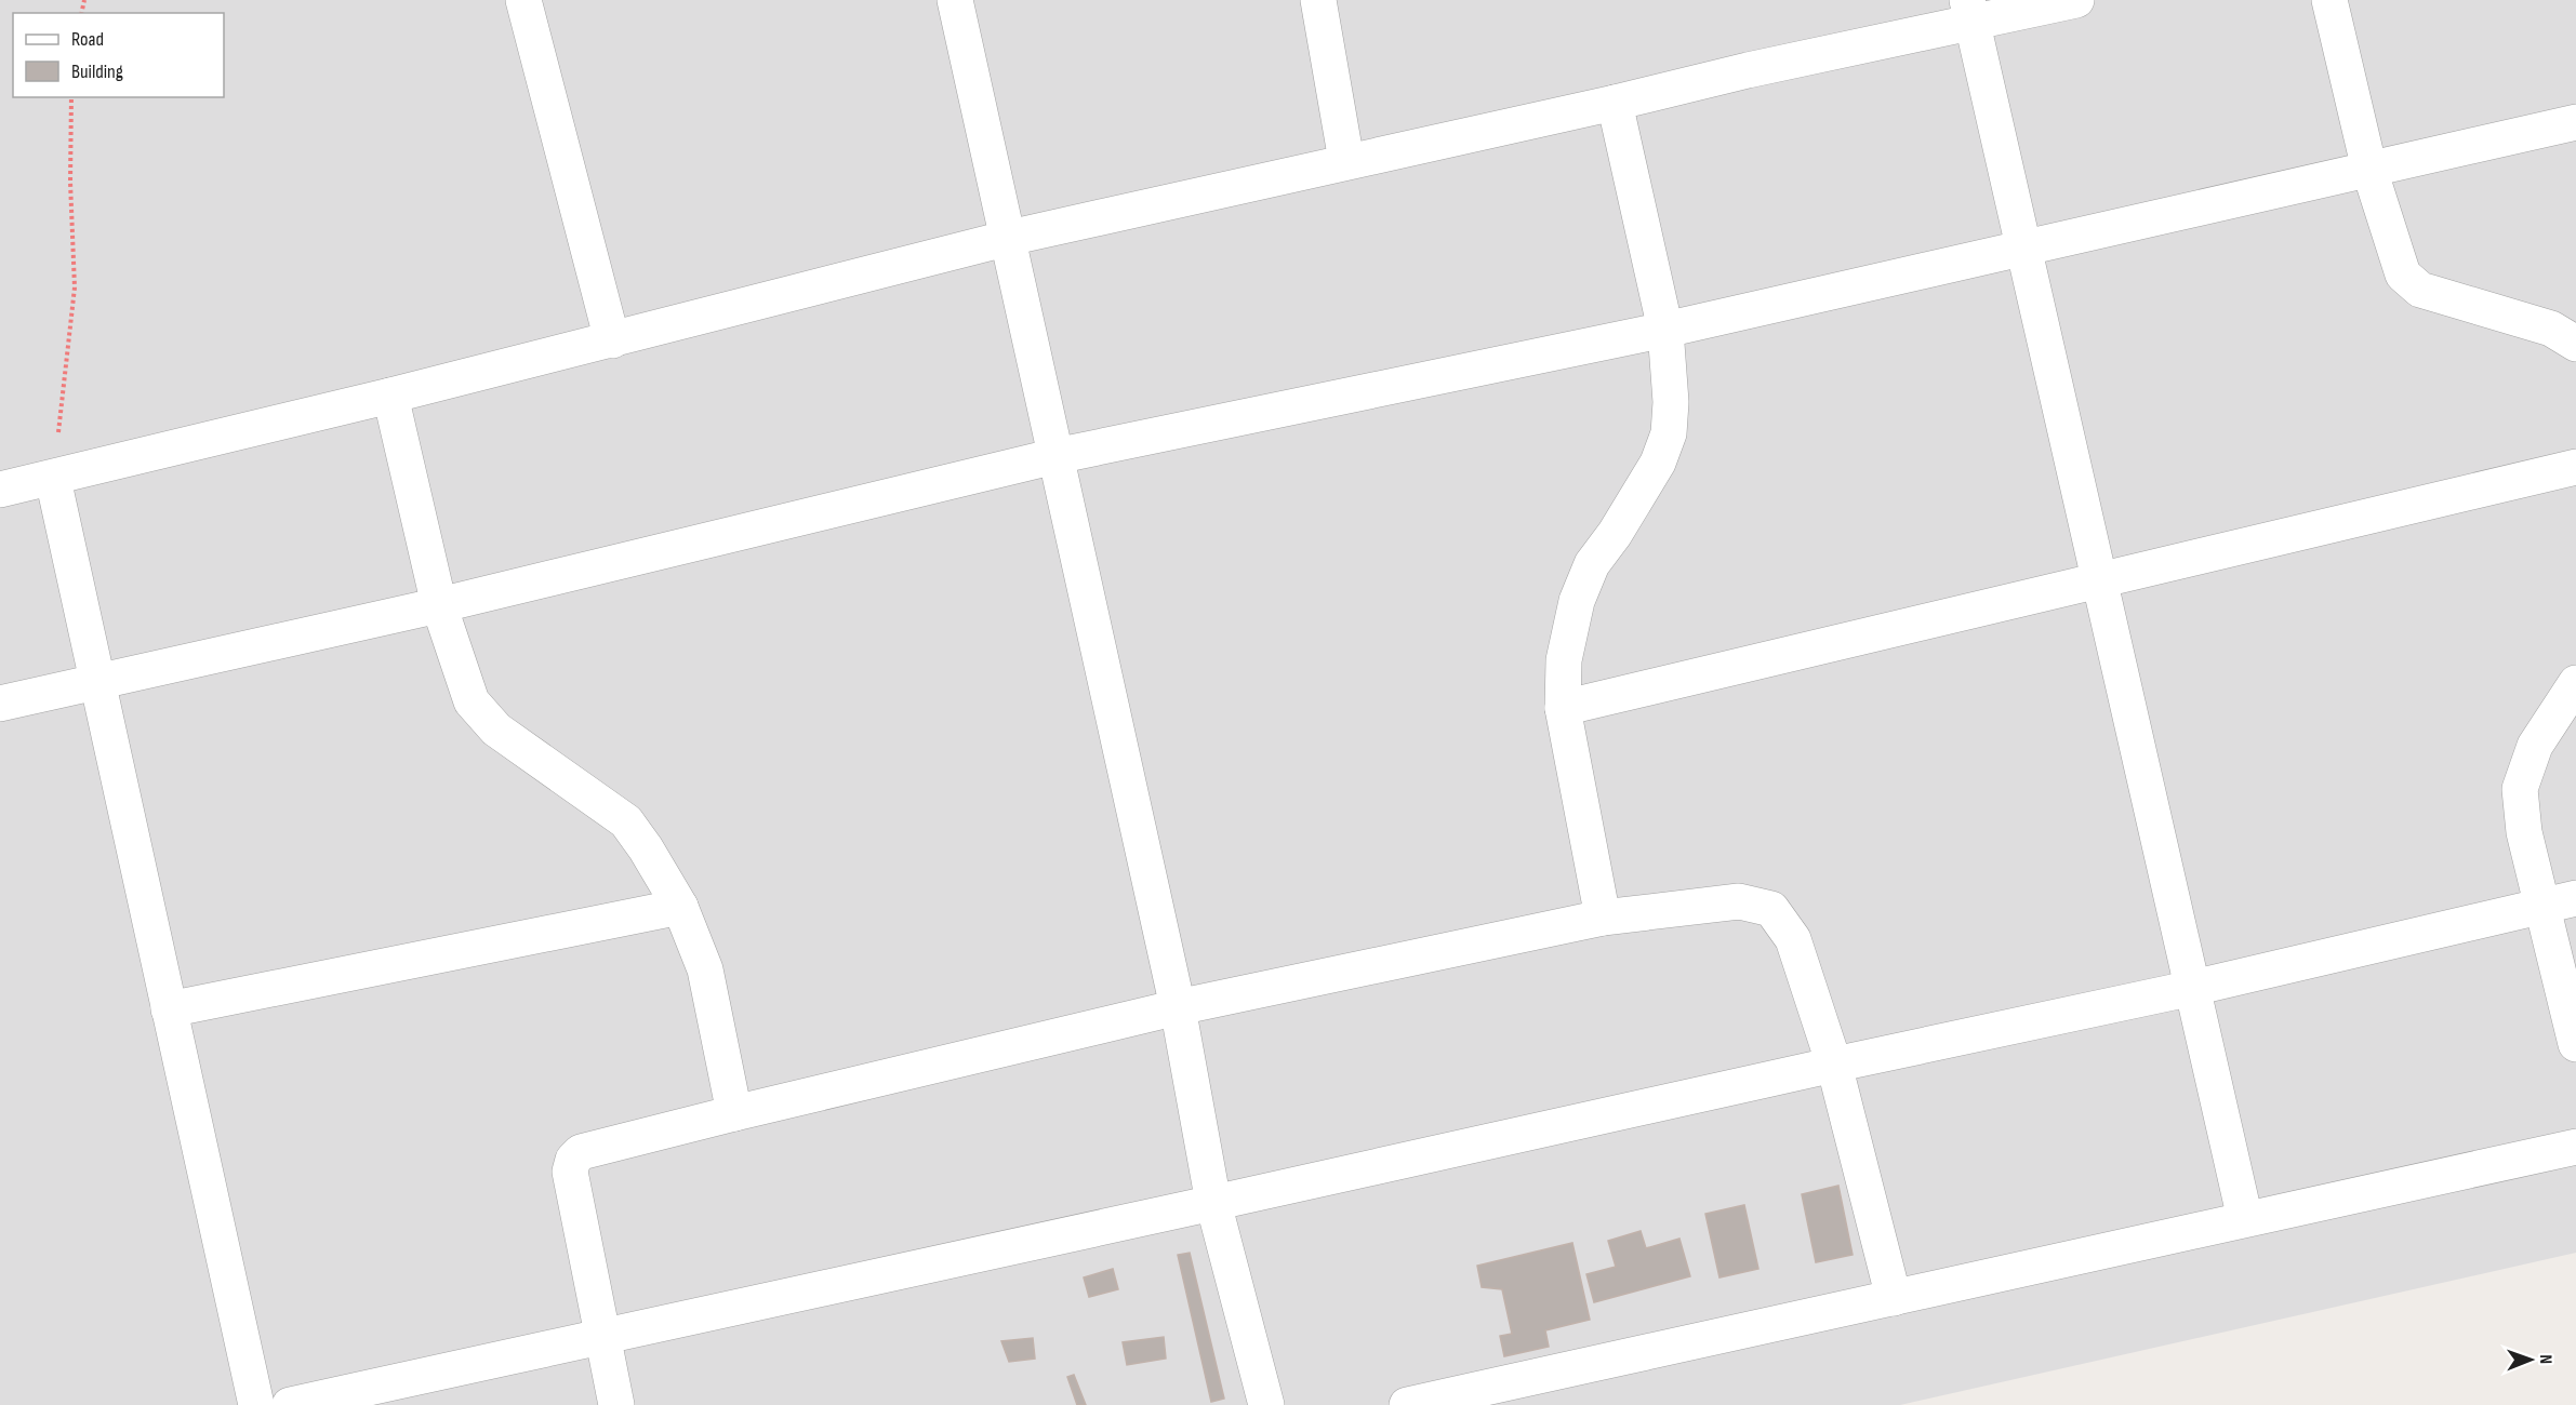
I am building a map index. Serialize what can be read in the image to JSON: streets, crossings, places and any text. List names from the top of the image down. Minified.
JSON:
{"legend":["Road","Building"],"north":"right"}
